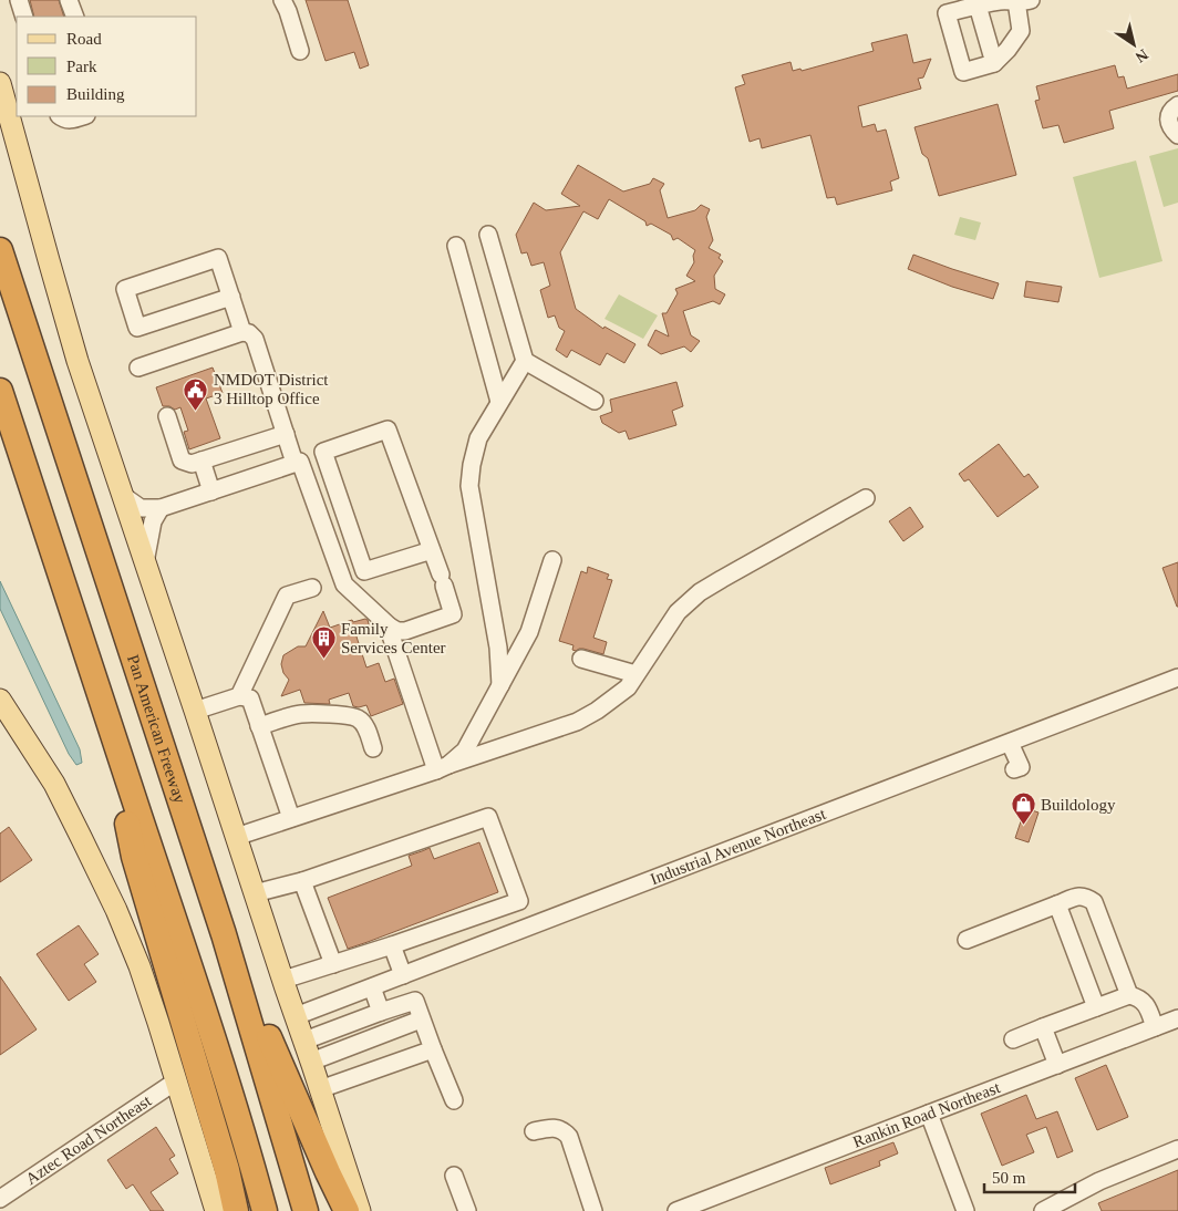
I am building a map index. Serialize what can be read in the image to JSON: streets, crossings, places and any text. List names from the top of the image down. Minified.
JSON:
{"streets":{"highway":["Pan American Freeway"],"street":["Industrial Avenue Northeast","Rankin Road Northeast","Aztec Road Northeast"]},"places":{"public building":["NMDOT District 3 Hilltop Office"],"building":["Family Services Center"],"shop":["Buildology"]},"legend":["Road","Park","Building"],"scale_bar":"50 m","north":"bottom right"}
